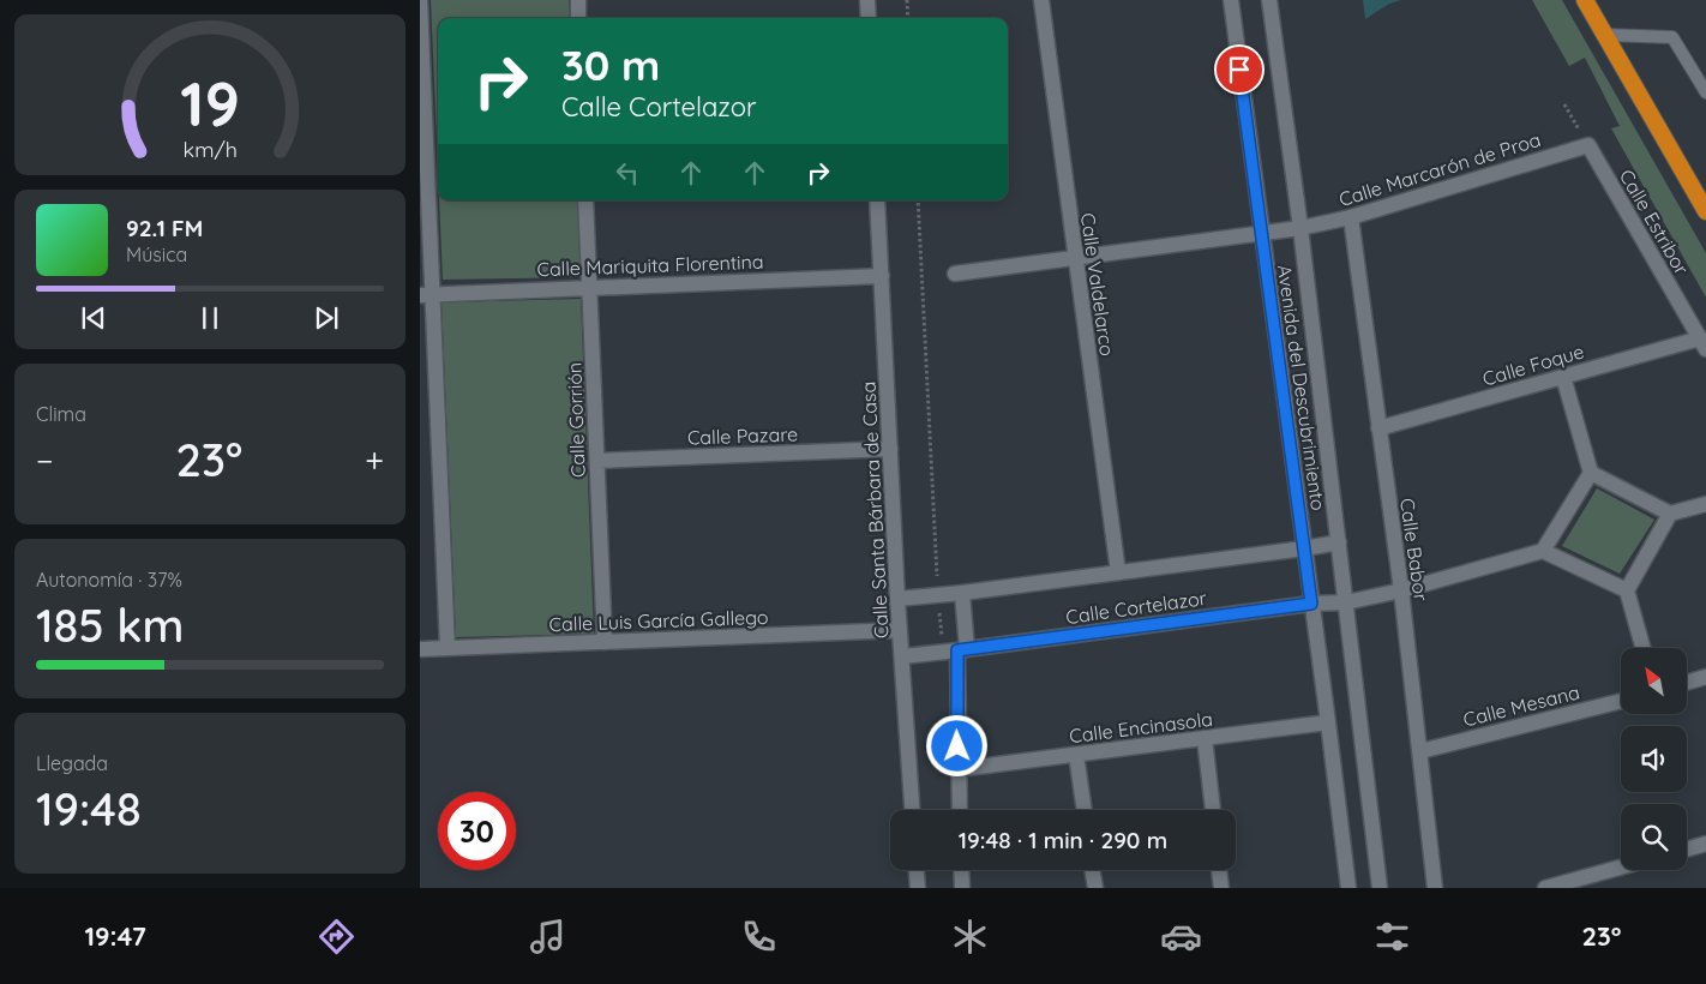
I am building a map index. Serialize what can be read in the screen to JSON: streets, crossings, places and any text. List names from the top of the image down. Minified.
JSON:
{"streets":{"street":["Calle Marcarón de Proa","Calle Estribor","Calle Mariquita Florentina","Calle Valdelarco","Calle Foque","Avenida del Descubrimiento","Calle Gorrión","Calle Pazare","Calle Santa Bárbara de Casa","Calle Babor","Calle Cortelazor","Calle Luis García Gallego","Calle Mesana","Calle Encinasola"]},"crossings":[["Calle Marcarón de Proa","Calle Estribor"],["Calle Marcarón de Proa","Avenida del Descubrimiento"],["Calle Marcarón de Proa","Calle Babor"],["Calle Estribor","Calle Foque"],["Calle Mariquita Florentina","Calle Gorrión"],["Calle Mariquita Florentina","Calle Santa Bárbara de Casa"],["Calle Valdelarco","Calle Cortelazor"],["Calle Foque","Calle Babor"],["Avenida del Descubrimiento","Calle Cortelazor"],["Avenida del Descubrimiento","Calle Encinasola"],["Calle Gorrión","Calle Pazare"],["Calle Gorrión","Calle Luis García Gallego"],["Calle Pazare","Calle Santa Bárbara de Casa"],["Calle Santa Bárbara de Casa","Calle Cortelazor"],["Calle Santa Bárbara de Casa","Calle Luis García Gallego"],["Calle Babor","Calle Mesana"]],"north":"top left","page":{"turn":["30 m","Calle Cortelazor"],"song":["92.1 FM","Música"],"tile":["Clima",["Autonomía · 37%","185 km"],["Llegada","19:48"]],"heat":["−","23°","+"],"limit":"30","trip":"19:48 · 1 min · 290 m","tabs":["19:47","23°"],"gauge":["19","km/h"]}}
